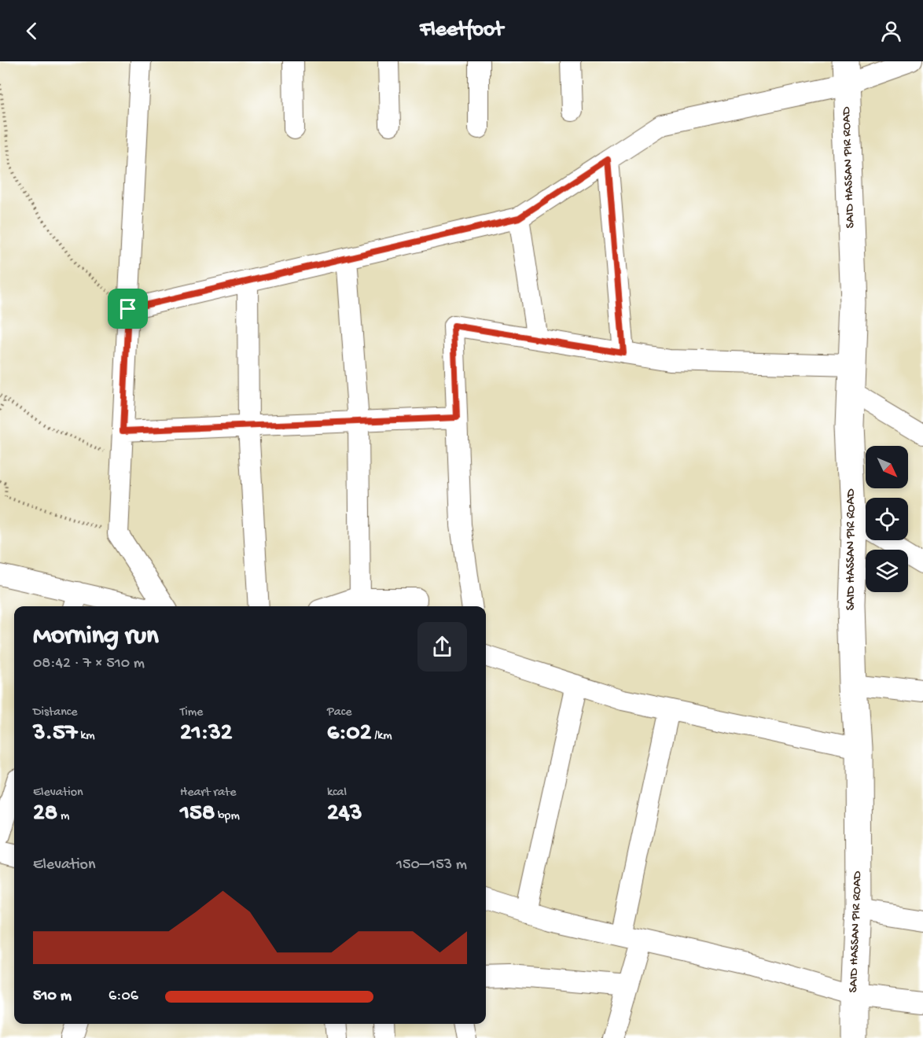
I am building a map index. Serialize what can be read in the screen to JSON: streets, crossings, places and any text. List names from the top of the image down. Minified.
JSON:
{"streets":{"street":["SAID HASSAN PIR ROAD"]},"north":"bottom right","page":{"header":"Fleetfoot","heading":["Morning run","08:42 · 7 × 510 m"],"stats":[["Distance","3.57 km"],["Time","21:32"],["Pace","6:02 /km"],["Elevation","28 m"],["Heart rate","158 bpm"],["kcal","243"]],"chart":["Elevation","150–153 m"],"list":[{"name":"510 m","note":"6:06"}]}}
